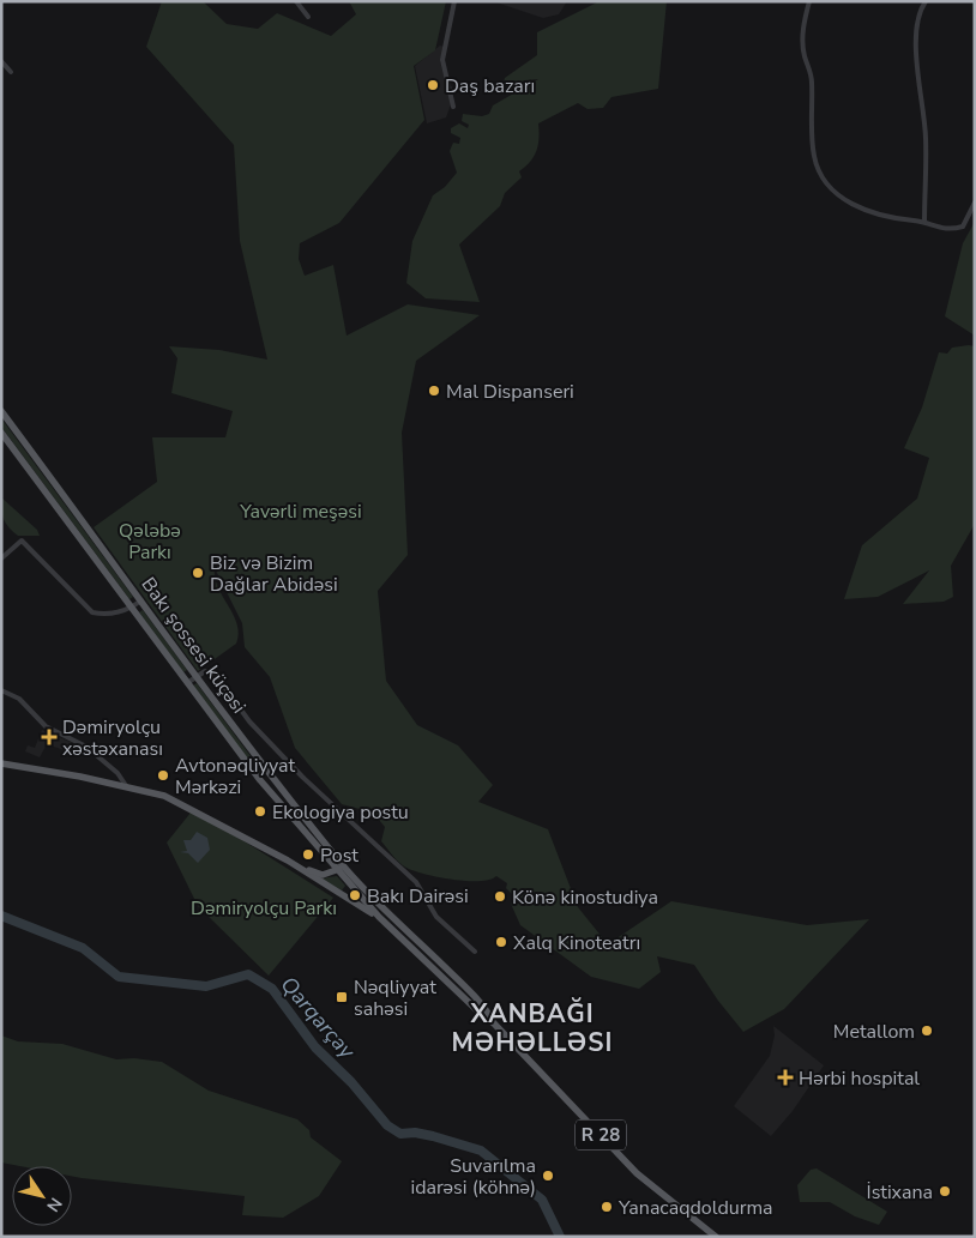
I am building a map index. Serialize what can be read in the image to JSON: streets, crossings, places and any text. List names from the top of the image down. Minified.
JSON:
{"streets":{"main road":["Bakı şossesi küçəsi","R 28"]},"crossings":[["Bakı şossesi küçəsi","R 28"]],"districts":["XANBAĞI MƏHƏLLƏSI"],"water":["Qarqarçay"],"parks":["Yavərli meşəsi","Qələbə Parkı","Dəmiryolçu Parkı"],"places":{"other":["Daş bazarı","Mal Dispanseri","Biz və Bizim Dağlar Abidəsi","Avtonəqliyyat Mərkəzi","Ekologiya postu","Post","Bakı Dairəsi","Könə kinostudiya","Xalq Kinoteatrı","Metallom","Suvarılma idarəsi (köhnə)","İstixana","Yanacaqdoldurma"],"health":["Dəmiryolçu xəstəxanası","Hərbi hospital"],"transit":["Nəqliyyat sahəsi"]},"north":"bottom right"}
